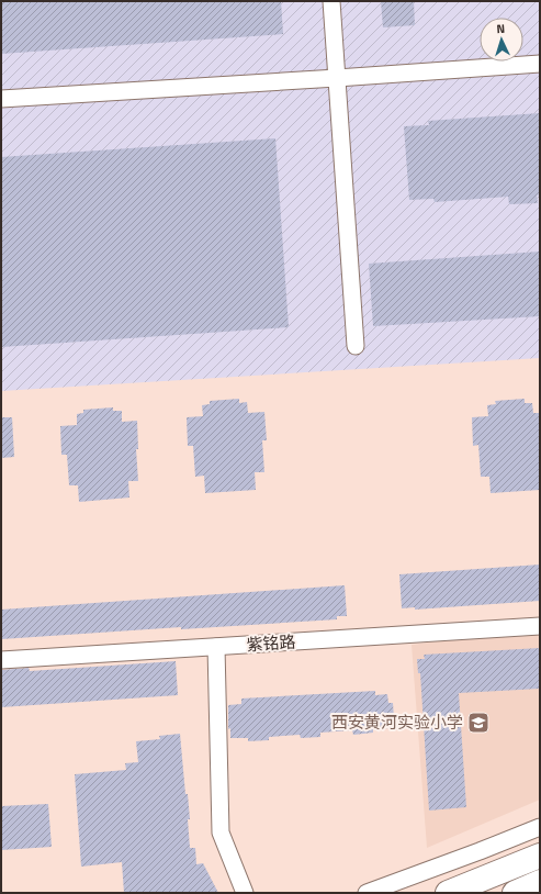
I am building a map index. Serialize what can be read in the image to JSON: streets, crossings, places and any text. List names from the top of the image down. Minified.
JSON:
{"streets":{"street":["紫铭路"]},"places":{"school or university":["西安黄河实验小学"]},"north":"top"}
